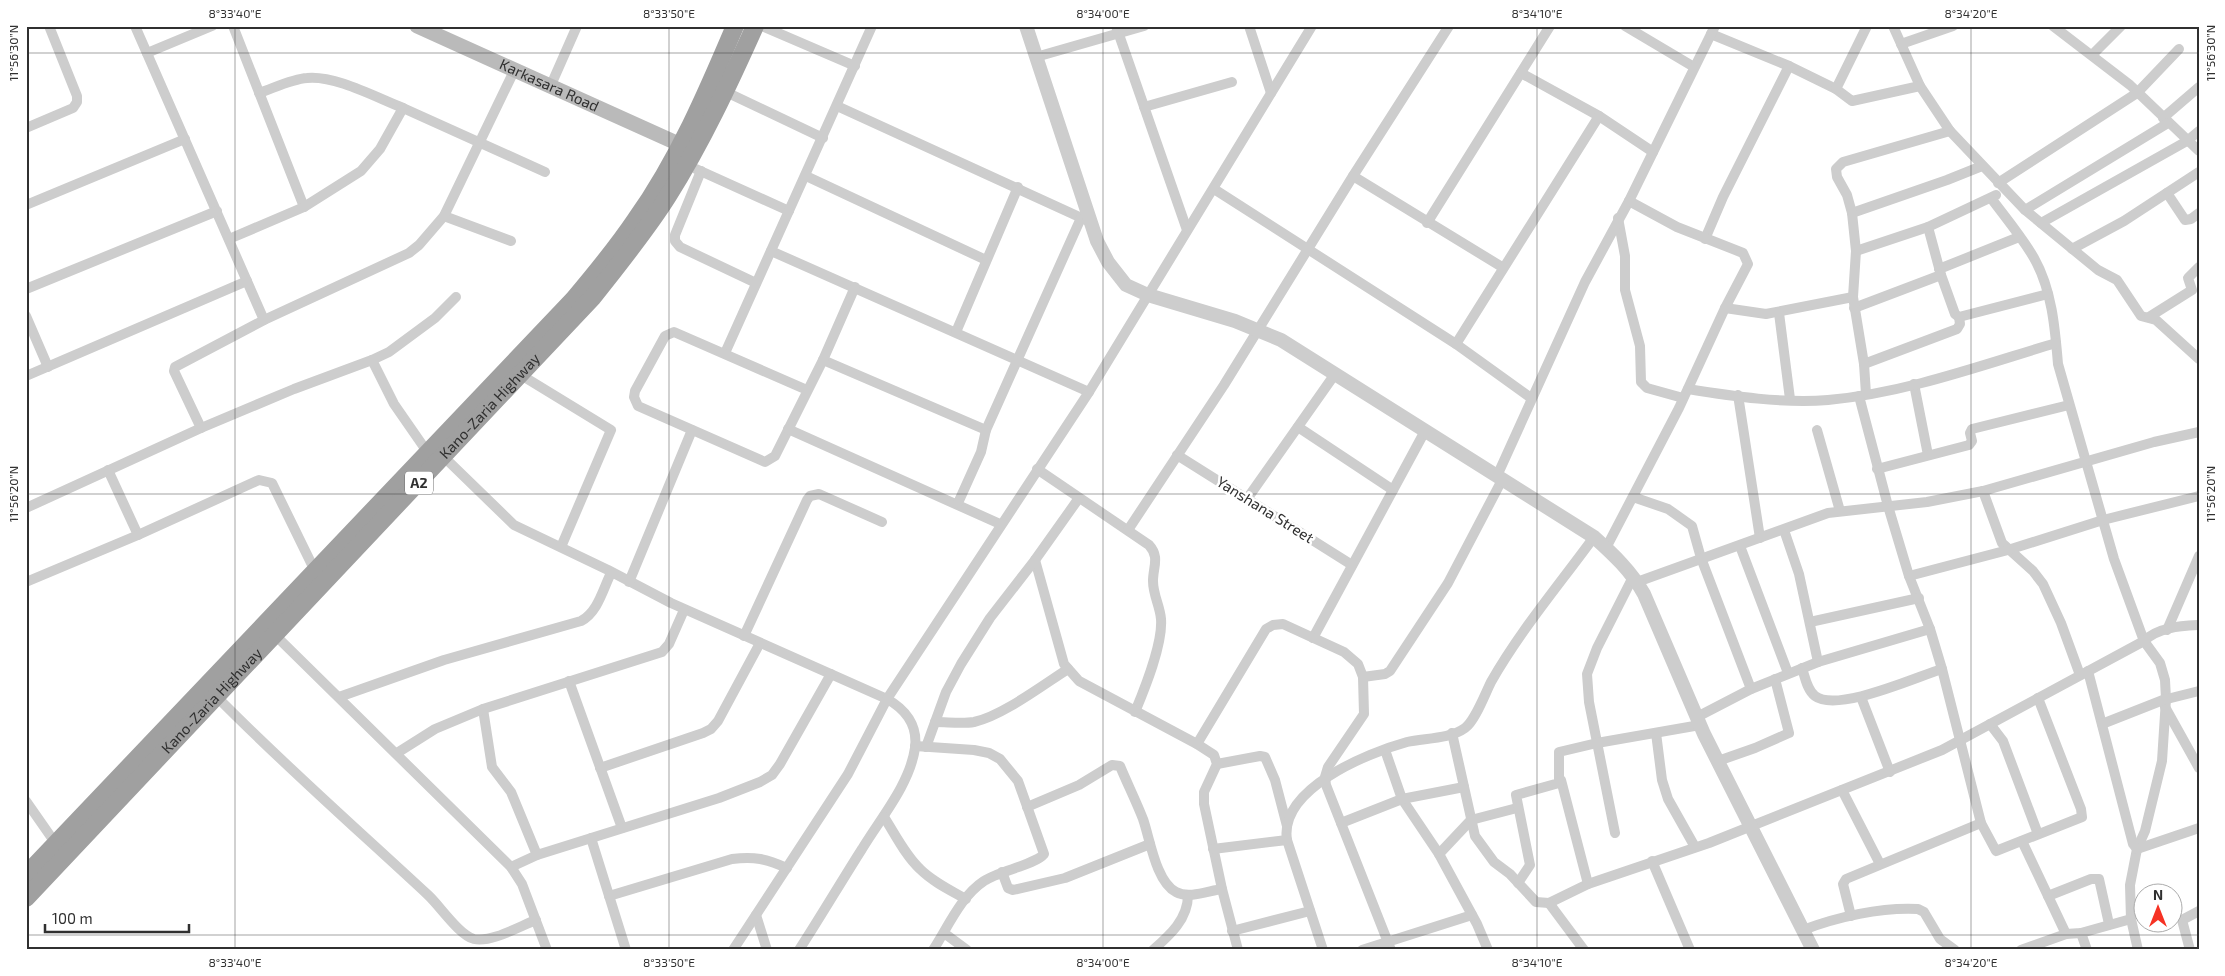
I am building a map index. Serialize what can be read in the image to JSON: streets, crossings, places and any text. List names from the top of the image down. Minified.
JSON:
{"streets":{"highway":["Kano-Zaria Highway","A2"],"main road":["Karkasara Road"],"street":["Yanshana Street"]},"crossings":[["Karkasara Road","Kano-Zaria Highway"]],"scale_bar":"100 m","north":"top","coordinates":["8°33'40\"E","8°33'50\"E","8°34'00\"E","8°34'10\"E","8°34'20\"E","11°56'30\"N","11°56'20\"N"]}
